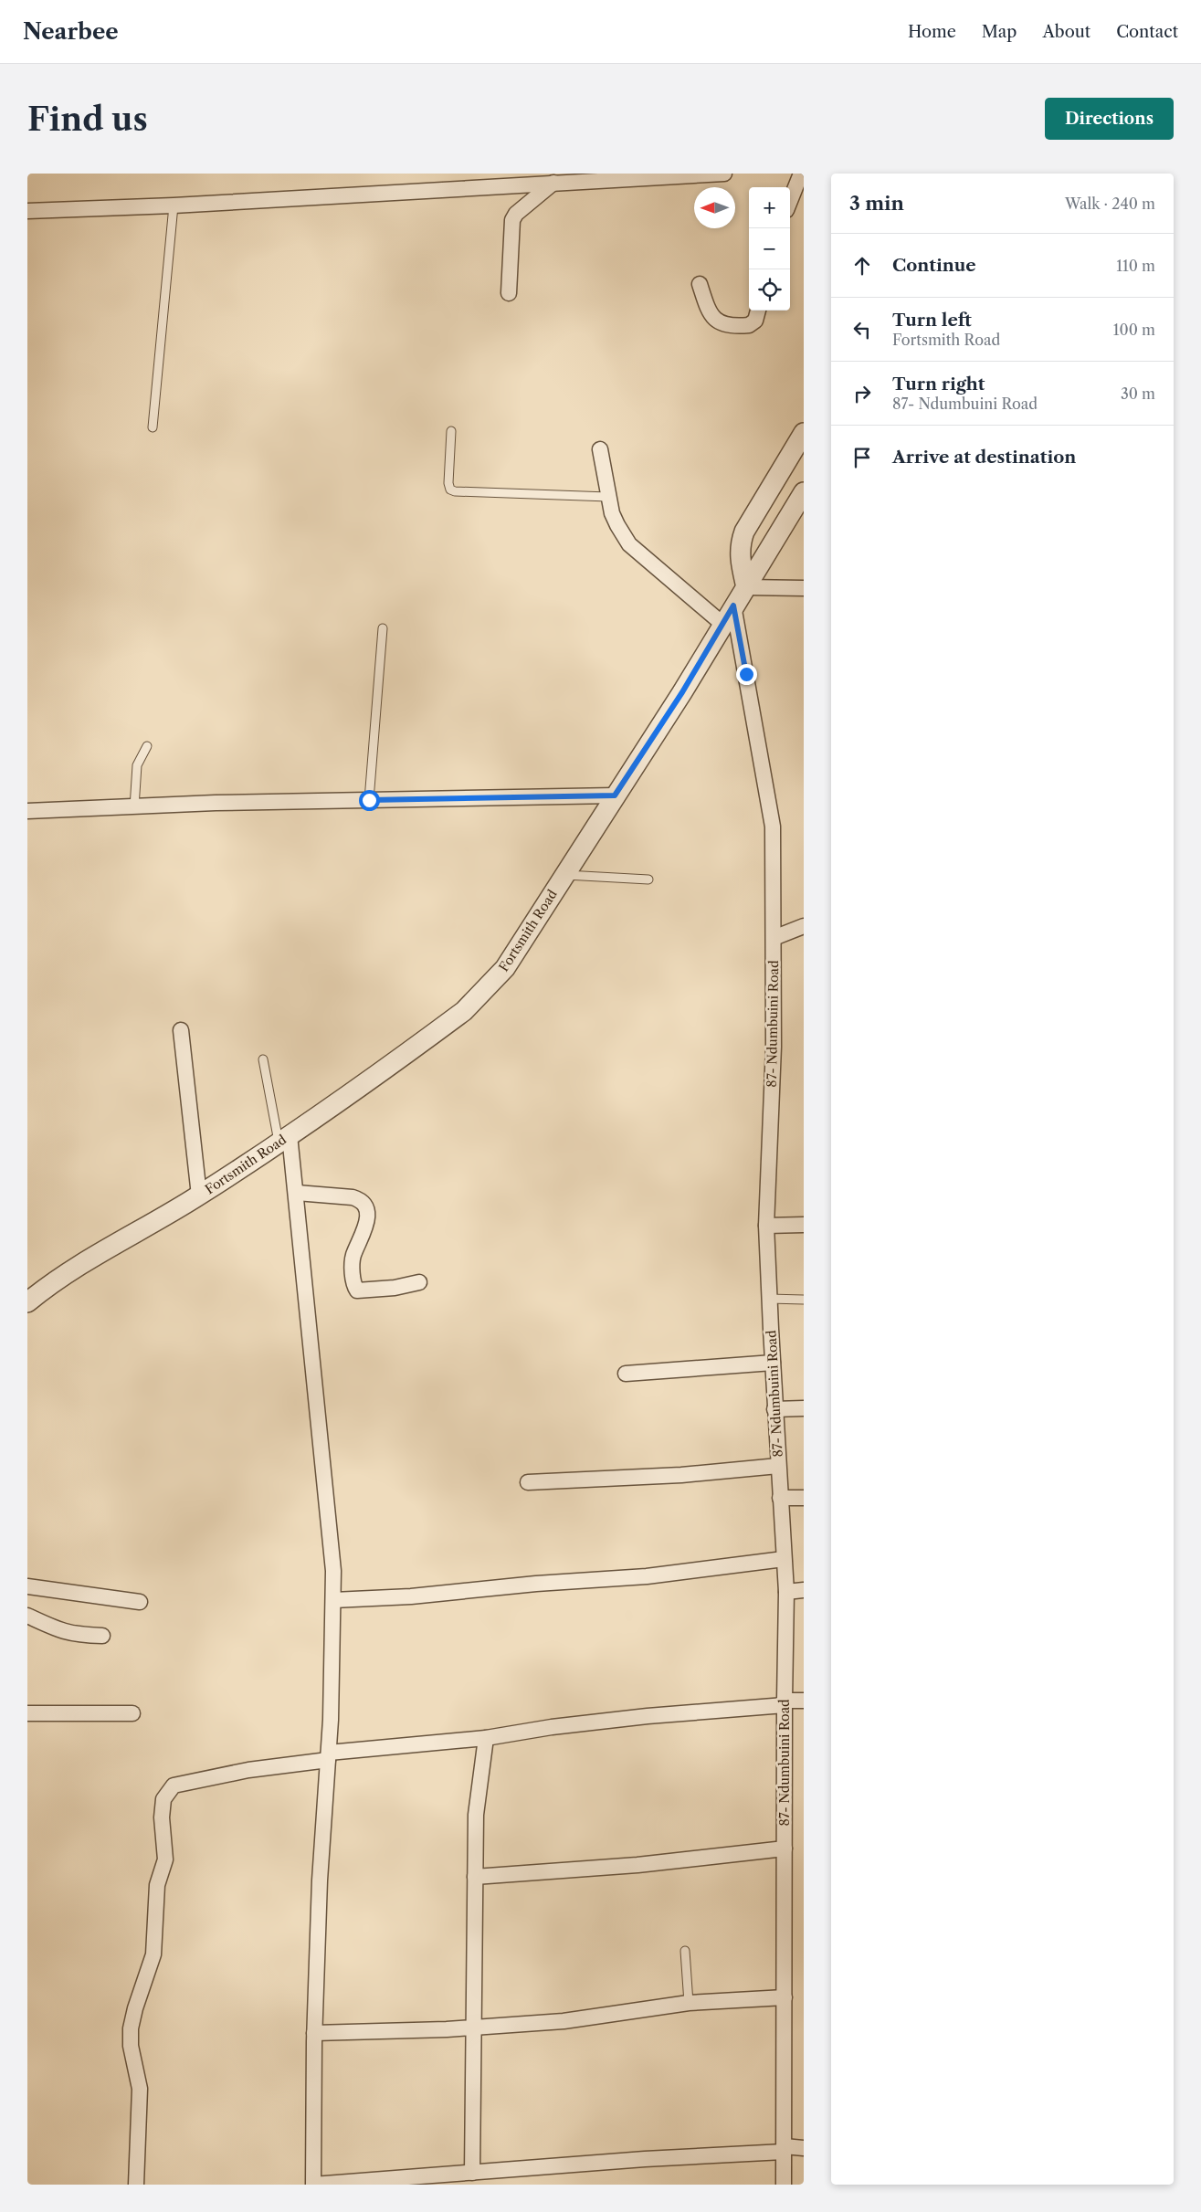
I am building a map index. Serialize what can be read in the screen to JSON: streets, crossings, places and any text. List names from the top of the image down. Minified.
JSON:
{"streets":{"street":["Fortsmith Road","87- Ndumbuini Road"]},"crossings":[["Fortsmith Road","87- Ndumbuini Road"]],"north":"left","page":{"header":"Nearbee","nav":["Home","Map","About","Contact"],"buttons":"Directions","title":"Find us","heading":["3 min","Walk · 240 m"],"map_buttons":["+","−"],"list":[["Continue","110 m"],["Turn left","Fortsmith Road","100 m"],["Turn right","87- Ndumbuini Road","30 m"],"Arrive at destination"]}}
